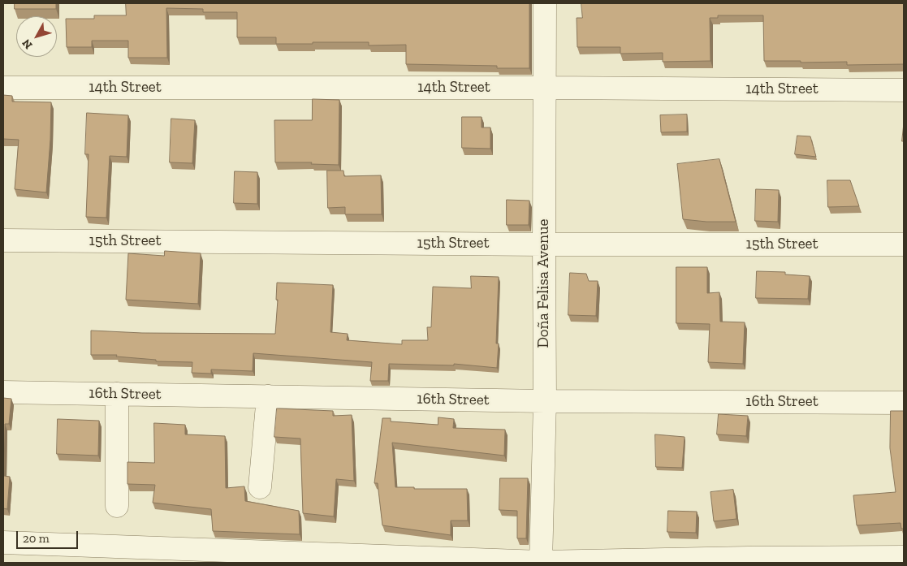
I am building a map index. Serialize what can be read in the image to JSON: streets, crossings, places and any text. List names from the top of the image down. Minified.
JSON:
{"streets":{"street":["14th Street","15th Street","Doña Felisa Avenue","16th Street"]},"crossings":[["14th Street","Doña Felisa Avenue"],["15th Street","Doña Felisa Avenue"],["Doña Felisa Avenue","16th Street"]],"scale_bar":"20 m","north":"bottom left"}
